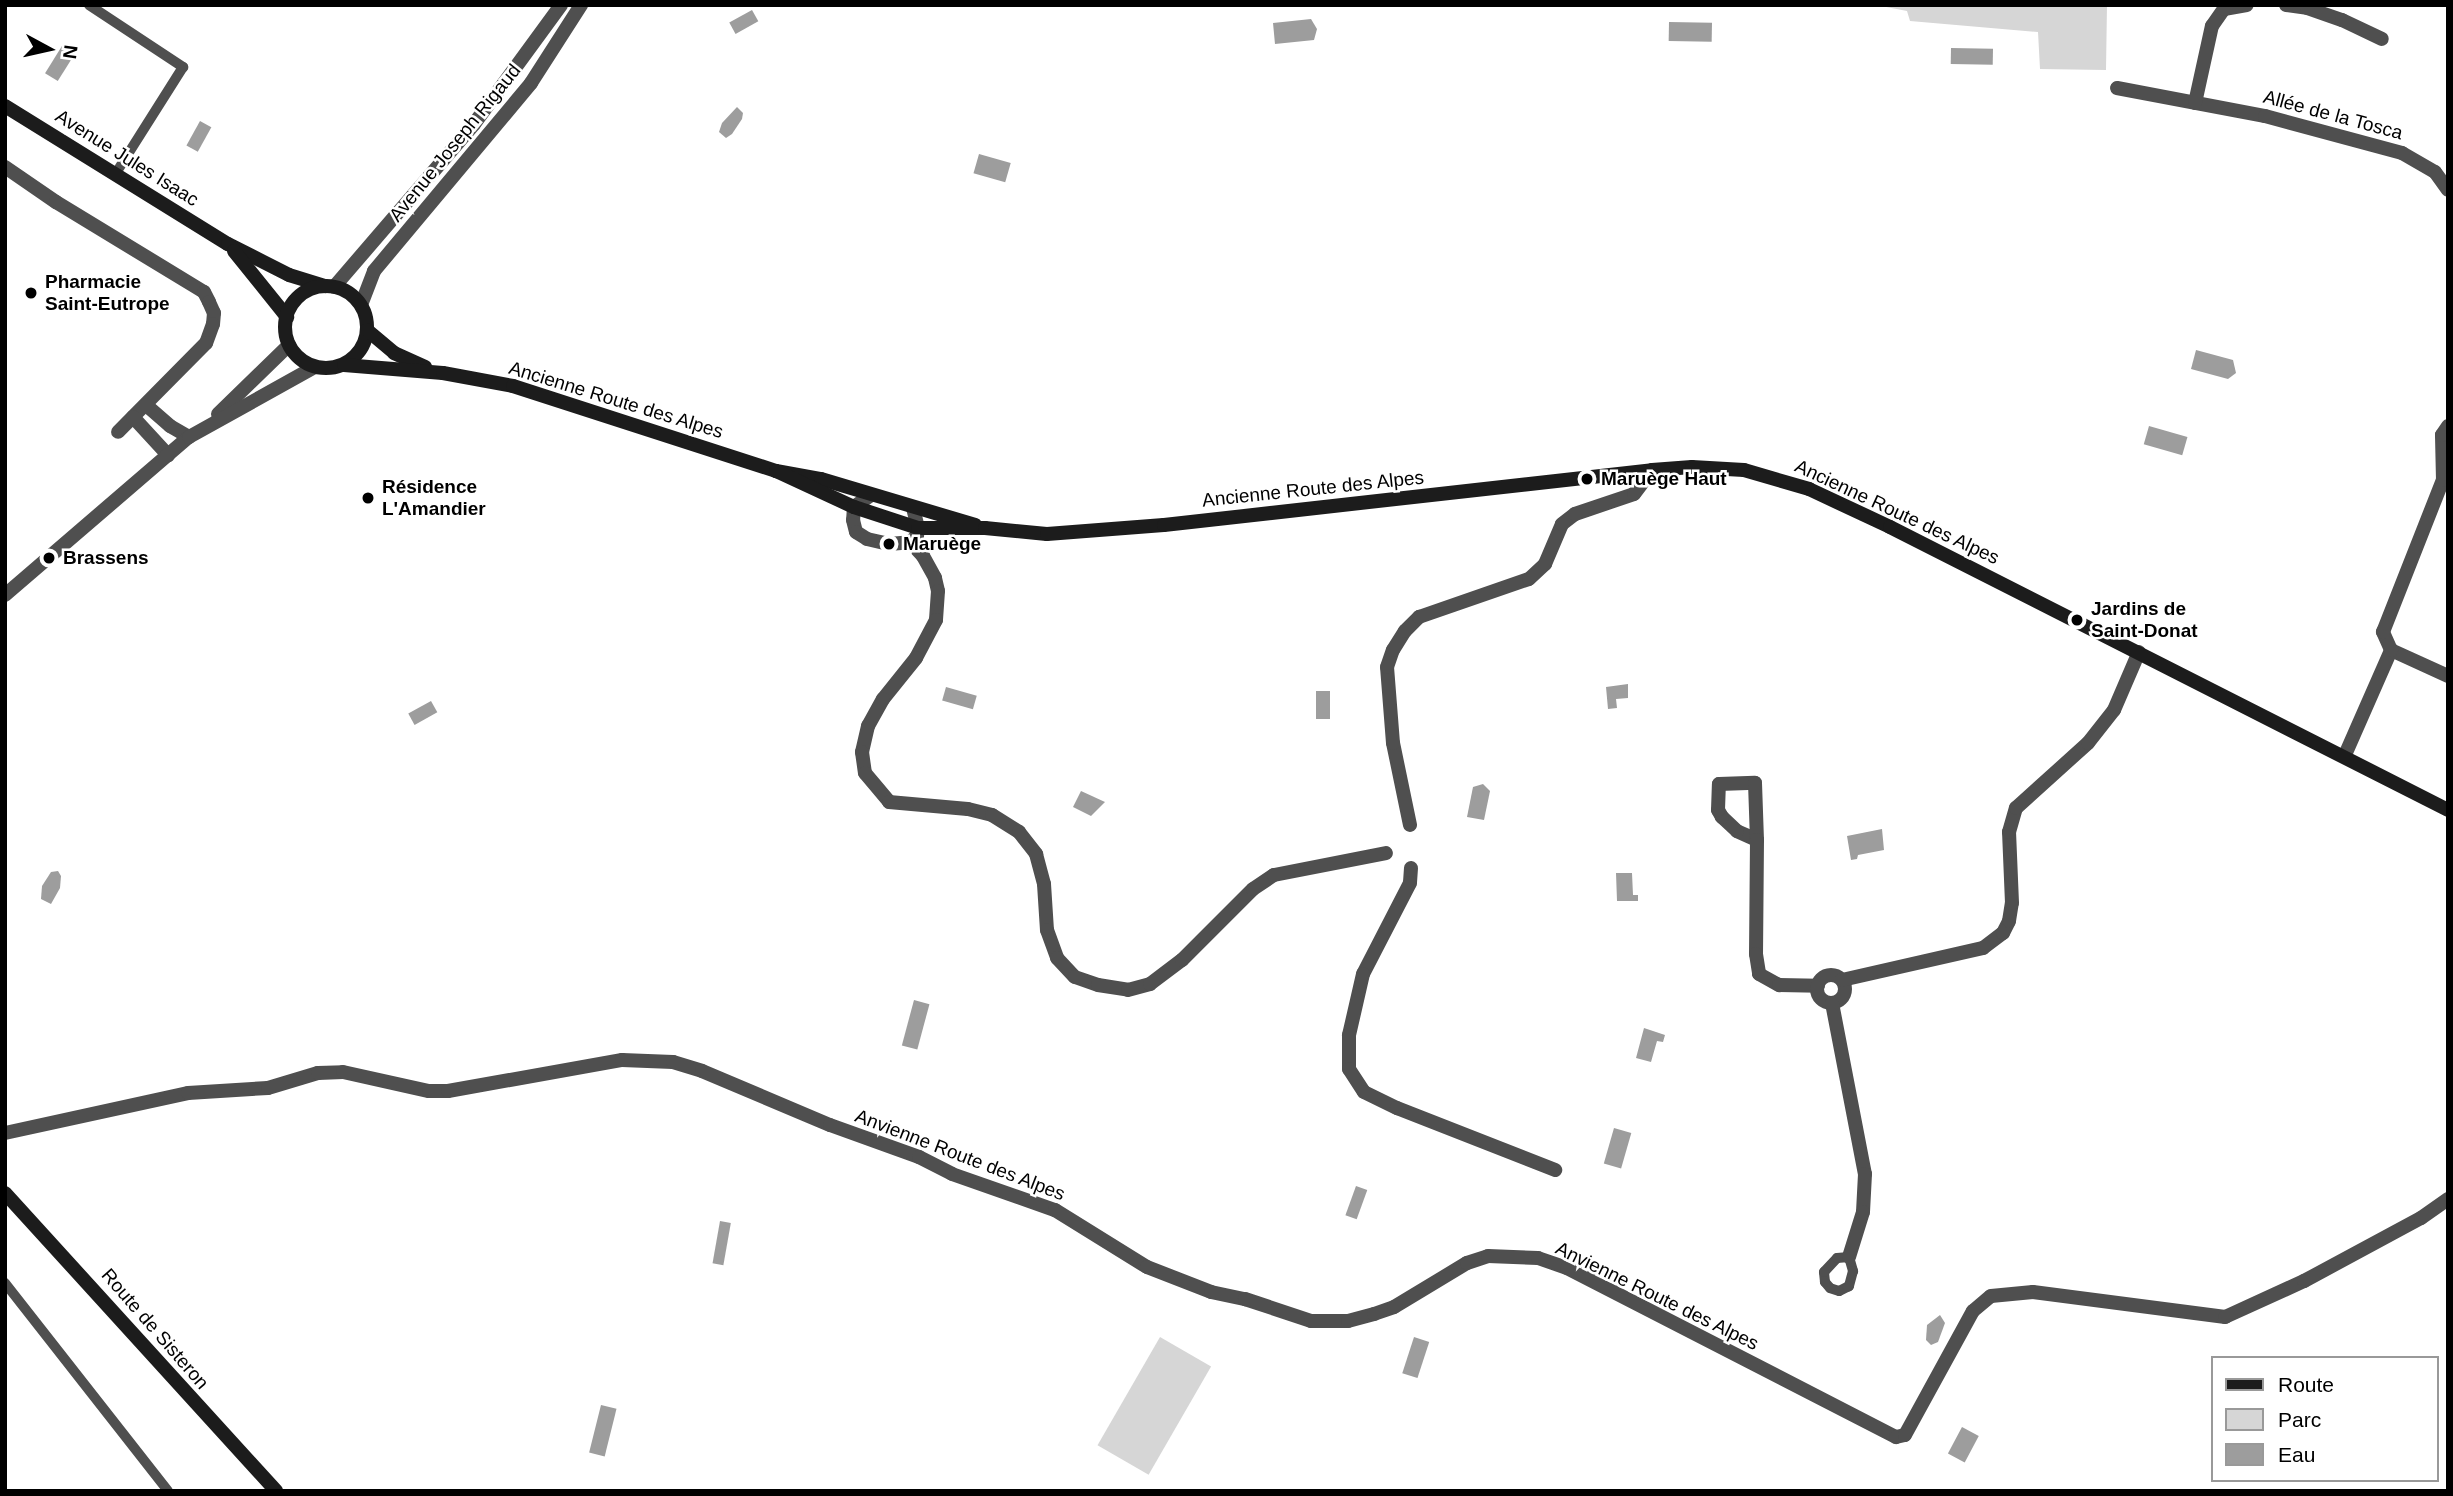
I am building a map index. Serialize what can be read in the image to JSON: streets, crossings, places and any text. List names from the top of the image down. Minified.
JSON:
{"streets":{"main road":["Avenue Jules Isaac","Ancienne Route des Alpes","Route de Sisteron"],"street":["Allée de la Tosca","Avenue Joseph Rigaud","Anvienne Route des Alpes"]},"crossings":[["Avenue Joseph Rigaud","Avenue Jules Isaac"],["Avenue Joseph Rigaud","Ancienne Route des Alpes"],["Avenue Jules Isaac","Ancienne Route des Alpes"]],"places":["Pharmacie Saint-Eutrope","Maruège Haut","Résidence L'Amandier","Maruège","Brassens","Jardins de Saint-Donat"],"legend":["Route","Parc","Eau"],"north":"right"}
